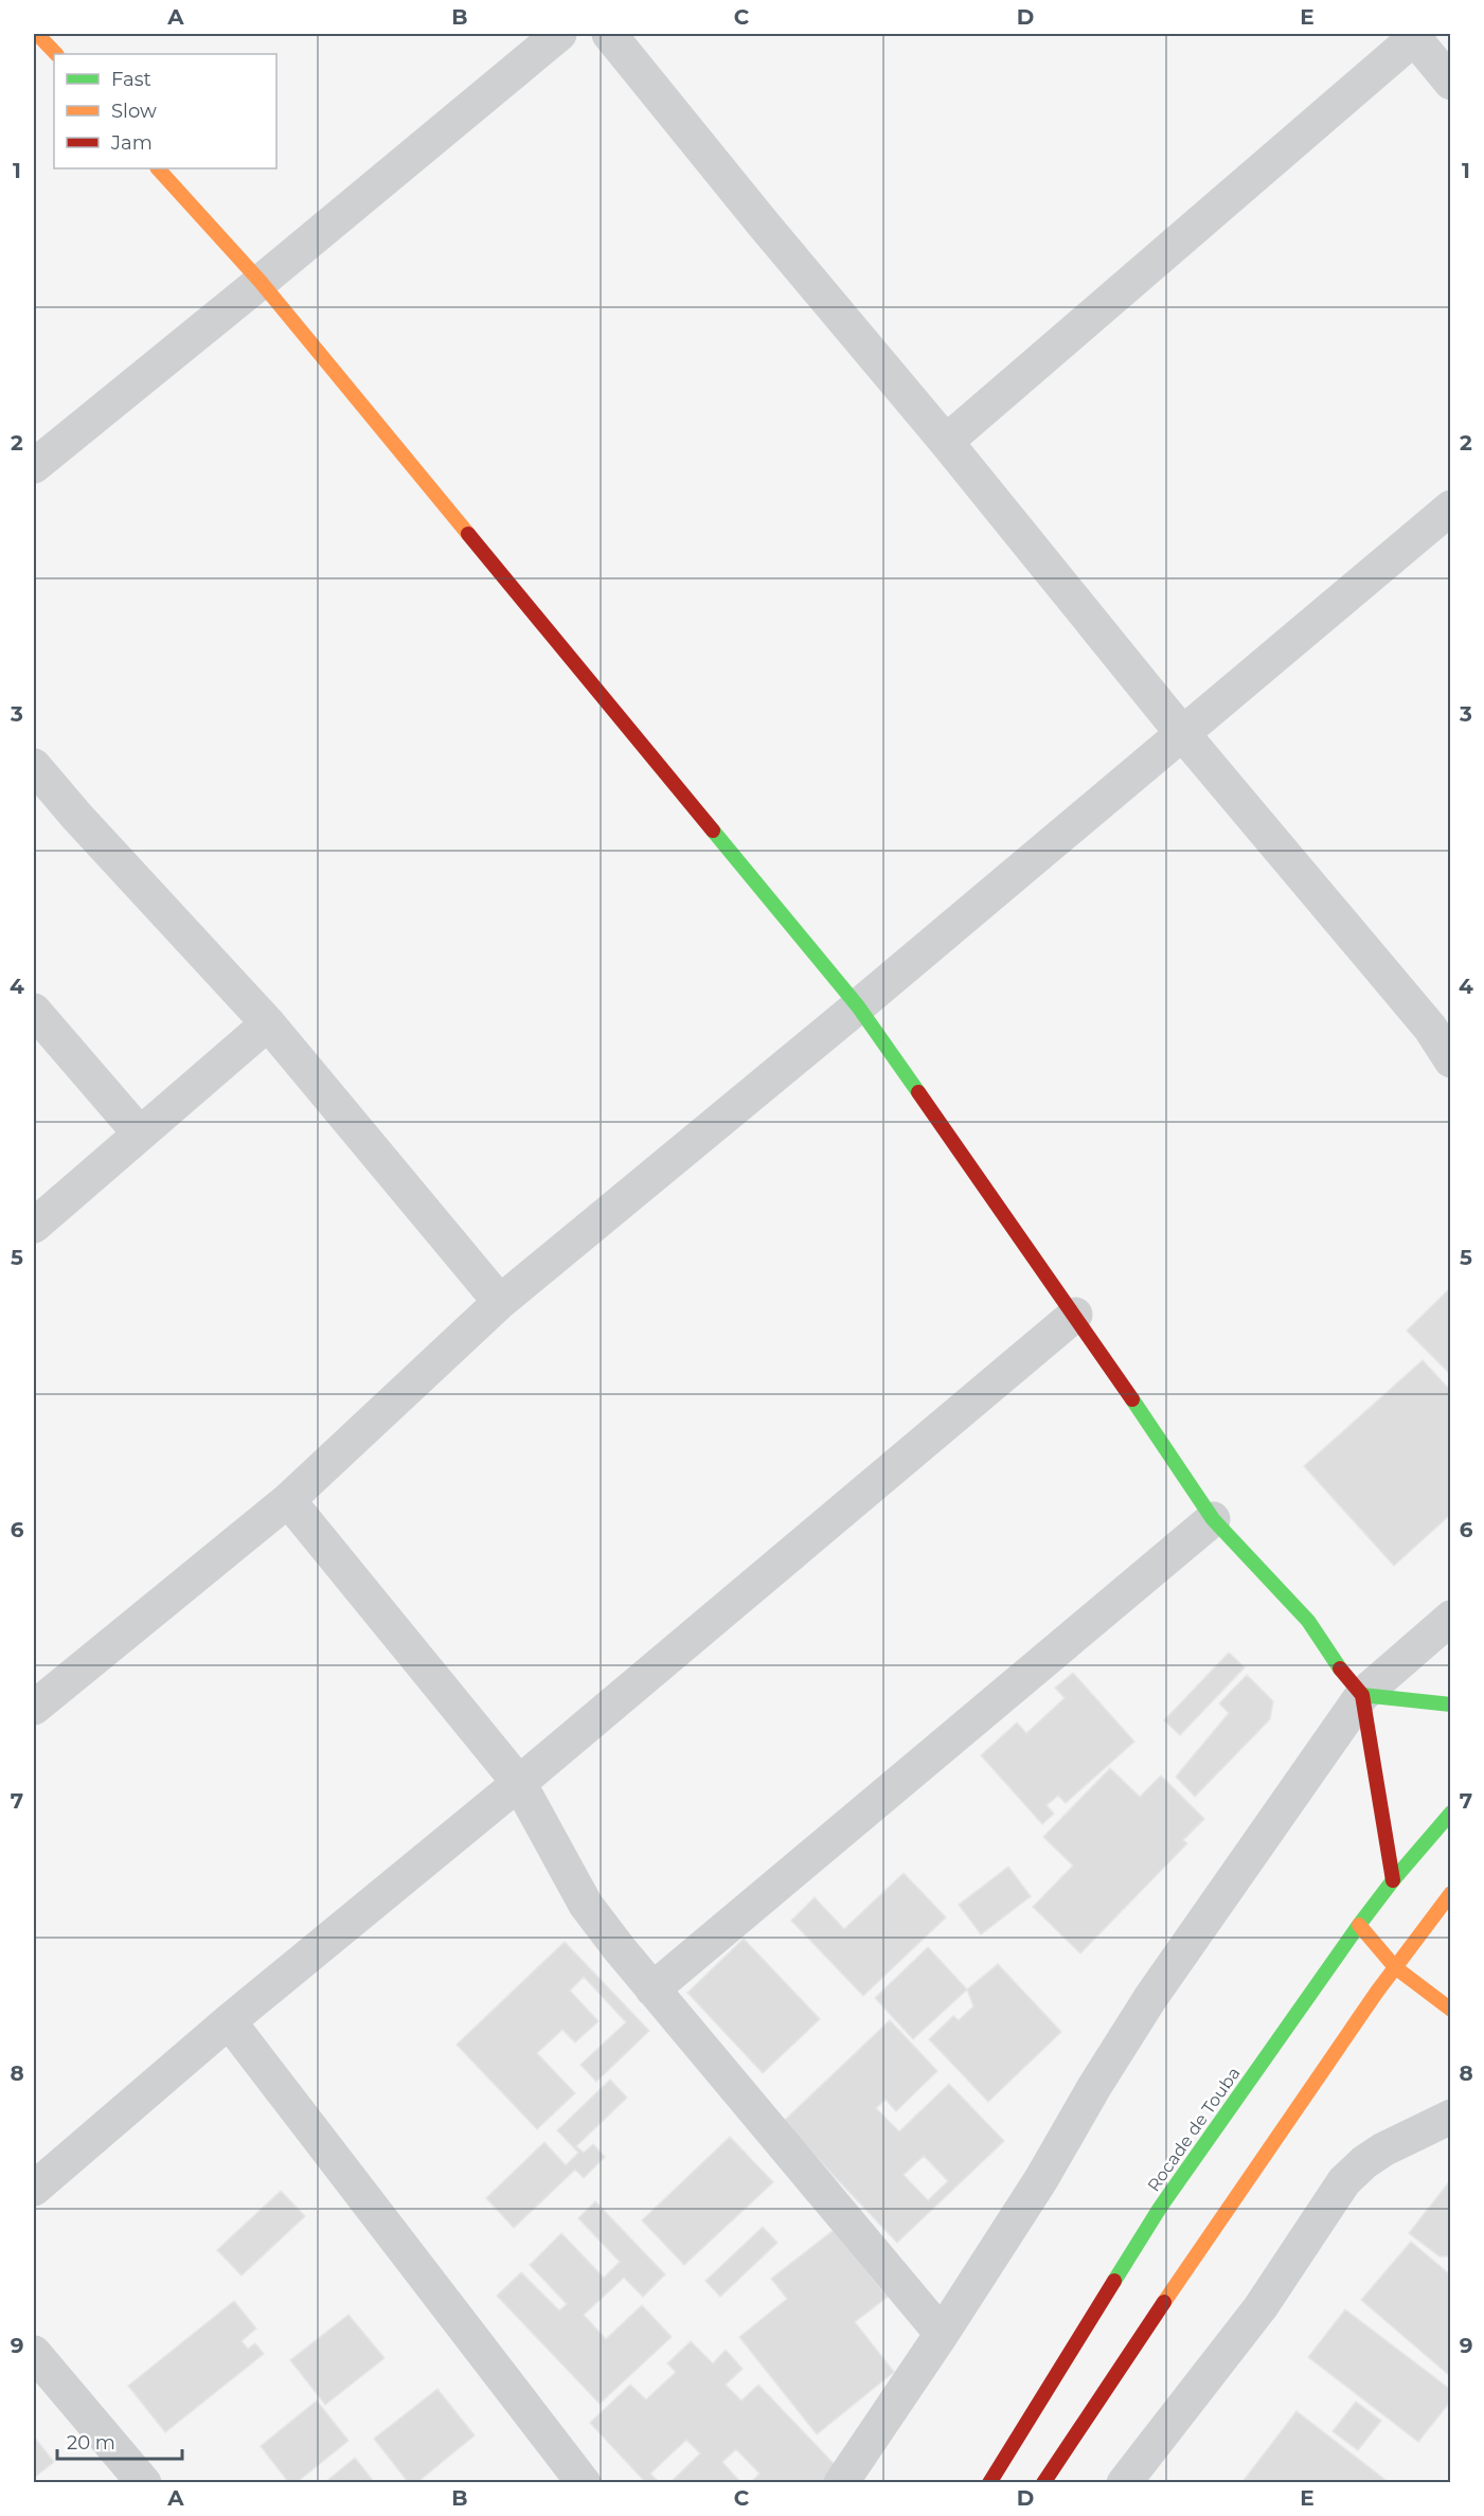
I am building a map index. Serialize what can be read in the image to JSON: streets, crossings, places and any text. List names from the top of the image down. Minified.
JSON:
{"streets":{"street":["Rocade de Touba"]},"legend":["Fast","Slow","Jam"],"scale_bar":"20 m","grid":{"columns":["A","B","C","D","E"],"rows":["1","2","3","4","5","6","7","8","9"]}}
